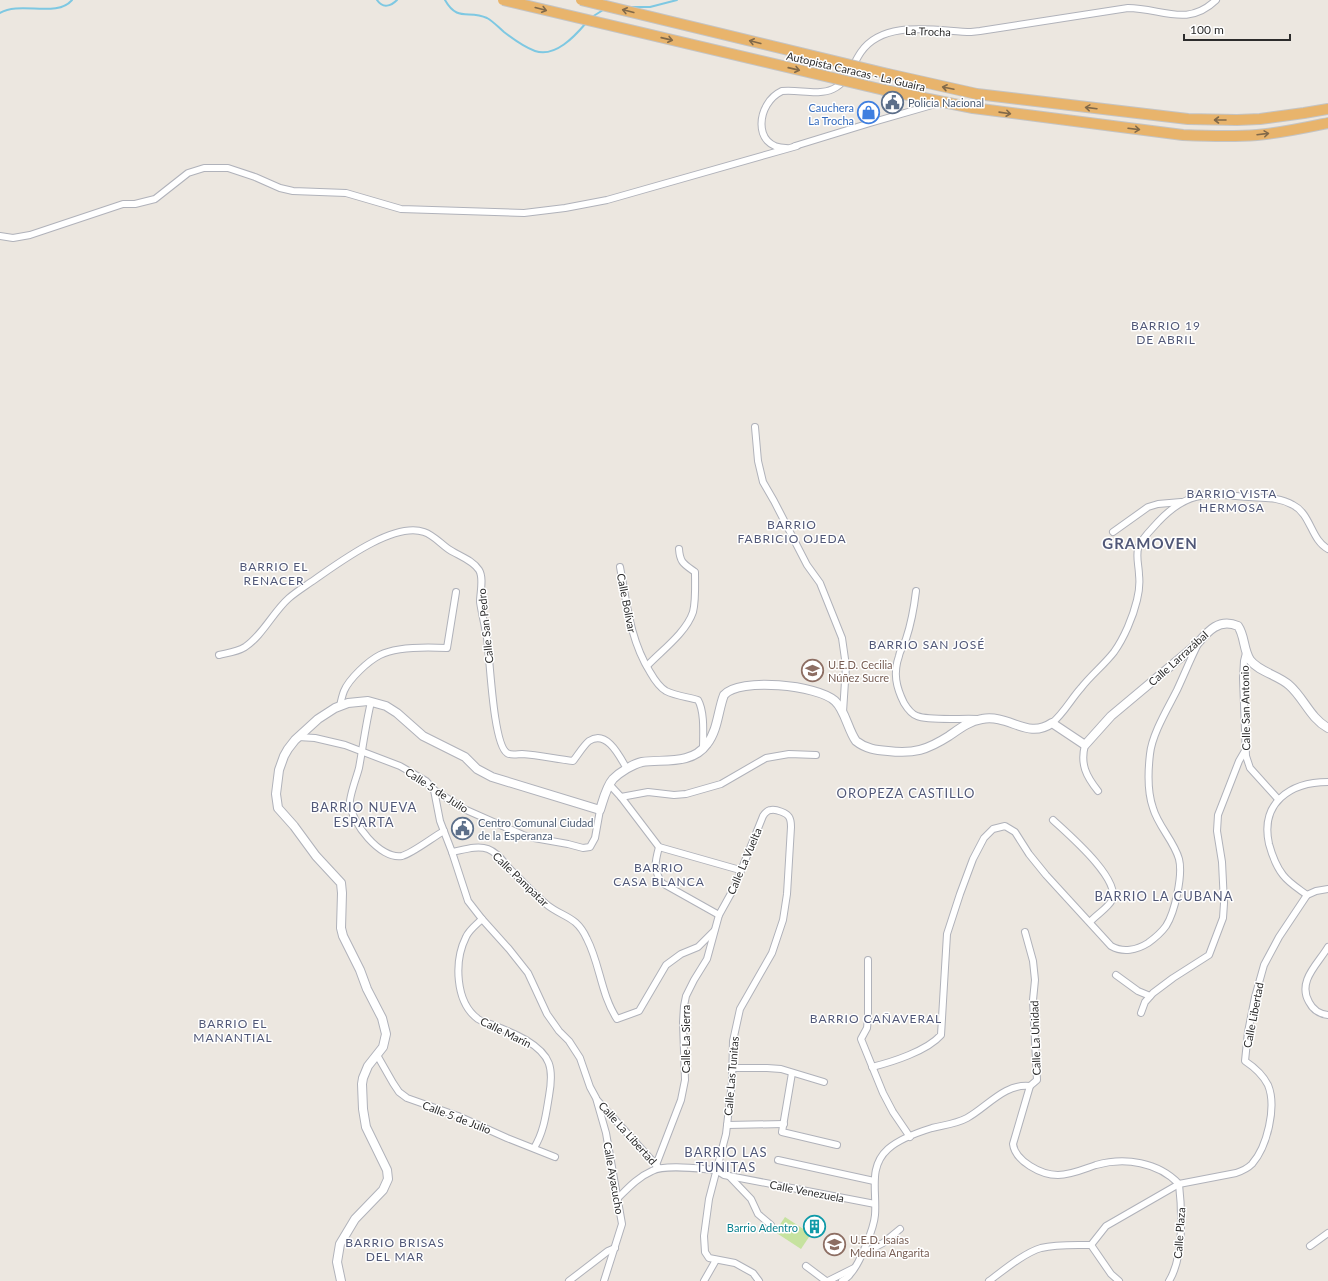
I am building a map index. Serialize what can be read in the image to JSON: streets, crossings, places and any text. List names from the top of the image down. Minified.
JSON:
{"streets":{"highway":["Autopista Caracas - La Guaira"],"street":["La Trocha","Calle Bolívar","Calle San Pedro","Calle Larrazábal","Calle San Antonio","Calle 5 de Julio","Calle La Vuelta","Calle Pampatar","Calle Libertad","Calle Marín","Calle La Unidad","Calle La Sierra","Calle Las Tunitas","Calle La Libertad","Calle Ayacucho","Calle Venezuela","Calle Plaza"]},"crossings":[["La Trocha","Autopista Caracas - La Guaira"],["Calle Larrazábal","Calle San Antonio"],["Calle 5 de Julio","Calle Marín"],["Calle La Vuelta","Calle La Sierra"],["Calle La Vuelta","Calle Las Tunitas"],["Calle Pampatar","Calle La Sierra"],["Calle Libertad","Calle La Unidad"],["Calle Libertad","Calle Plaza"],["Calle La Unidad","Calle Plaza"],["Calle La Sierra","Calle La Libertad"],["Calle La Sierra","Calle Venezuela"],["Calle Las Tunitas","Calle Venezuela"],["Calle La Libertad","Calle Ayacucho"],["Calle La Libertad","Calle Venezuela"]],"districts":["BARRIO 19 DE ABRIL","BARRIO VISTA HERMOSA","BARRIO FABRICIO OJEDA","GRAMOVEN","BARRIO EL RENACER","BARRIO SAN JOSÉ","OROPEZA CASTILLO","BARRIO NUEVA ESPARTA","BARRIO CASA BLANCA","BARRIO LA CUBANA","BARRIO CAÑAVERAL","BARRIO EL MANANTIAL","BARRIO LAS TUNITAS","BARRIO BRISAS DEL MAR"],"places":{"public building":["Policia Nacional","Centro Comunal Ciudad de la Esperanza"],"shop":["Cauchera La Trocha"],"school or university":["U.E.D. Cecilia Núñez Sucre","U.E.D. Isaías Medina Angarita"],"building":["Barrio Adentro"]},"scale_bar":"100 m"}
